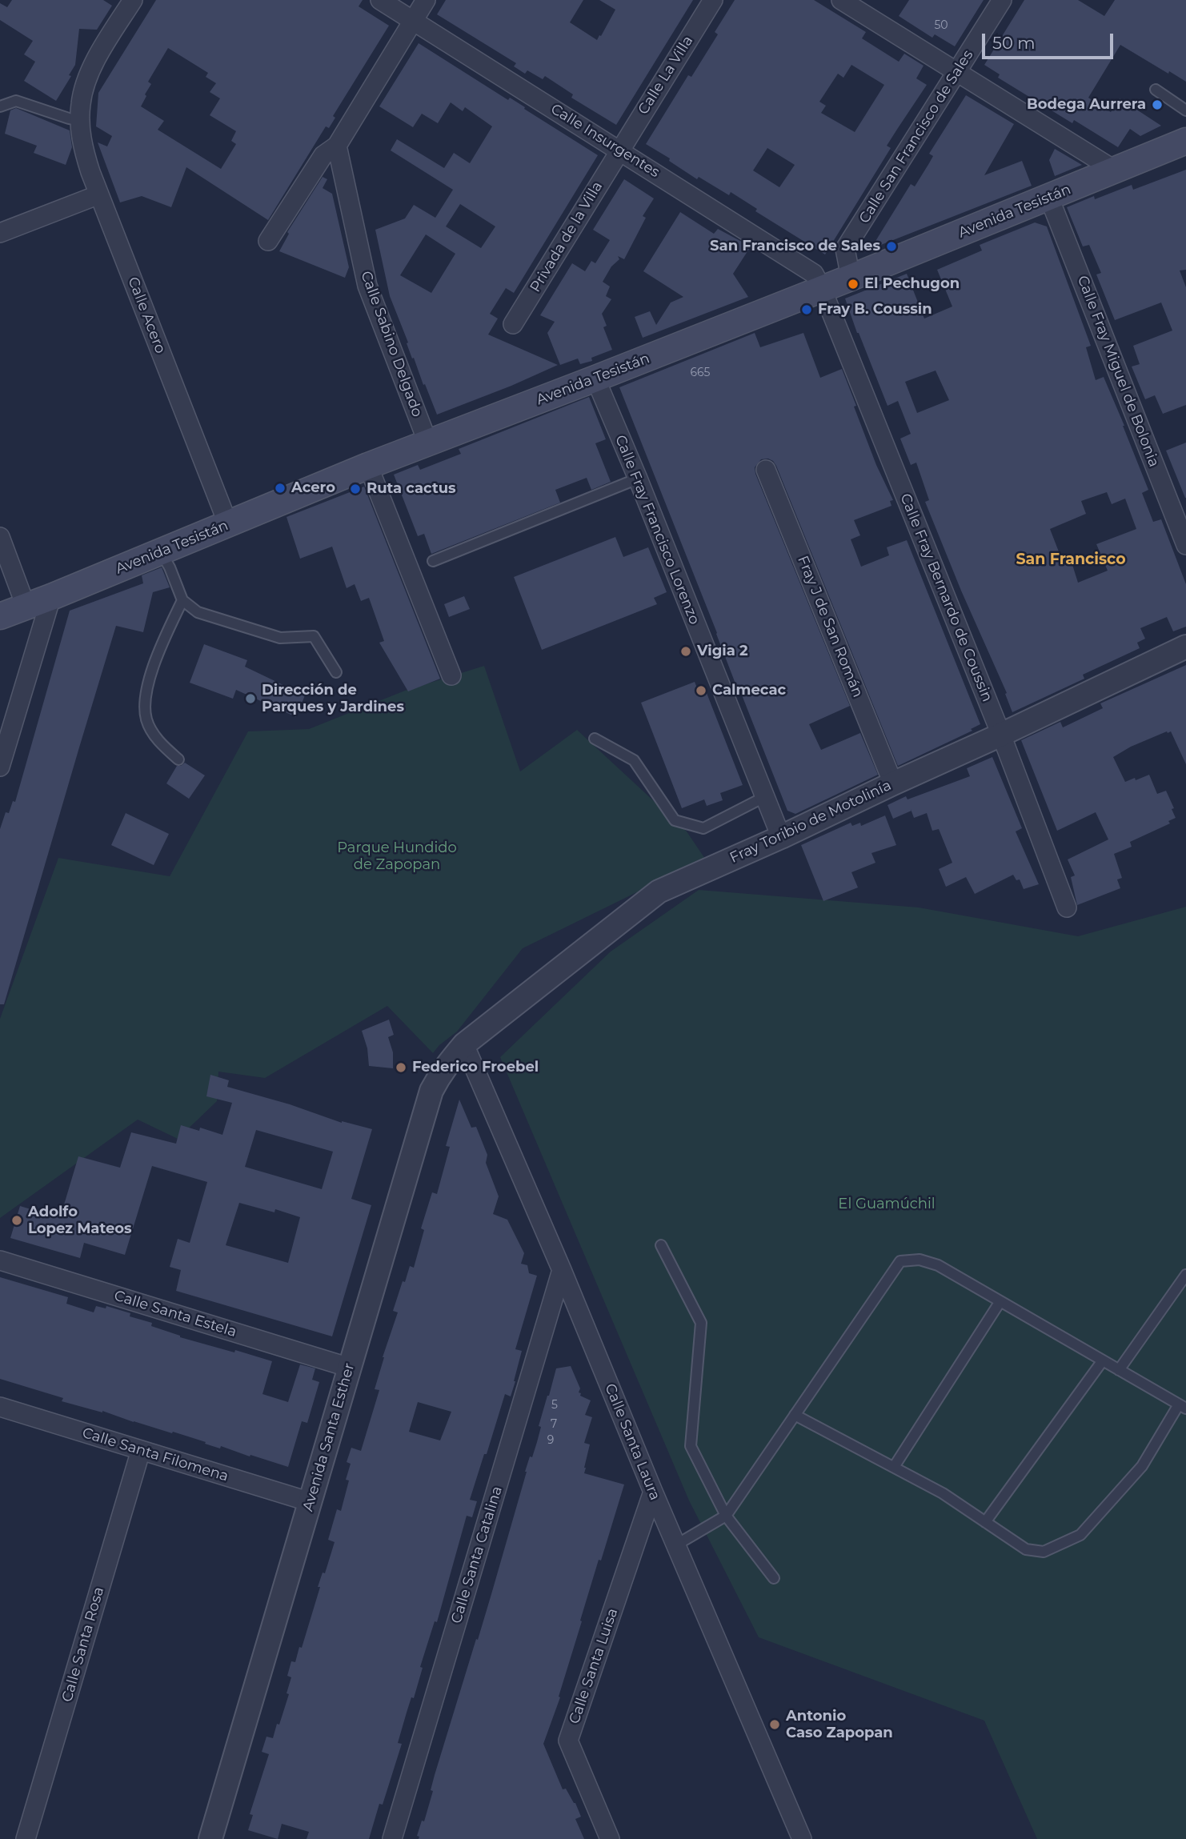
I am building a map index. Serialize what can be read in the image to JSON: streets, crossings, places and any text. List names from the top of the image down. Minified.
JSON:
{"streets":{"main road":["Avenida Tesistán"],"street":["Calle La Villa","Calle San Francisco de Sales","Calle Insurgentes","Privada de la Villa","Calle Acero","Calle Sabino Delgado","Calle Fray Miguel de Bolonia","Calle Fray Francisco Lorenzo","Calle Fray Bernardo de Coussin","Fray J de San Román","Fray Toribio de Motolinía","Calle Santa Estela","Avenida Santa Esther","Calle Santa Laura","Calle Santa Filomena","Calle Santa Catalina","Calle Santa Rosa","Calle Santa Luisa"]},"crossings":[["Calle La Villa","Calle Insurgentes"],["Calle La Villa","Privada de la Villa"],["Calle San Francisco de Sales","Avenida Tesistán"],["Calle Insurgentes","Avenida Tesistán"],["Calle Insurgentes","Privada de la Villa"],["Calle Insurgentes","Calle Fray Bernardo de Coussin"],["Avenida Tesistán","Calle Acero"],["Avenida Tesistán","Calle Sabino Delgado"],["Avenida Tesistán","Calle Fray Miguel de Bolonia"],["Avenida Tesistán","Calle Fray Francisco Lorenzo"],["Avenida Tesistán","Calle Fray Bernardo de Coussin"],["Calle Fray Francisco Lorenzo","Fray Toribio de Motolinía"],["Calle Fray Bernardo de Coussin","Fray Toribio de Motolinía"],["Fray J de San Román","Fray Toribio de Motolinía"],["Fray Toribio de Motolinía","Avenida Santa Esther"],["Fray Toribio de Motolinía","Calle Santa Laura"],["Calle Santa Estela","Avenida Santa Esther"],["Avenida Santa Esther","Calle Santa Laura"],["Avenida Santa Esther","Calle Santa Filomena"],["Calle Santa Laura","Calle Santa Catalina"],["Calle Santa Laura","Calle Santa Luisa"],["Calle Santa Filomena","Calle Santa Rosa"]],"districts":["San Francisco"],"parks":["Parque Hundido de Zapopan","El Guamúchil"],"places":["Bodega Aurrera","San Francisco de Sales","El Pechugon","Fray B. Coussin","Acero","Ruta cactus","Vigia 2","Calmecac","Dirección de Parques y Jardines","Federico Froebel","Adolfo Lopez Mateos","Antonio Caso Zapopan"],"house_numbers":["50","665","5","7","9"],"scale_bar":"50 m"}
